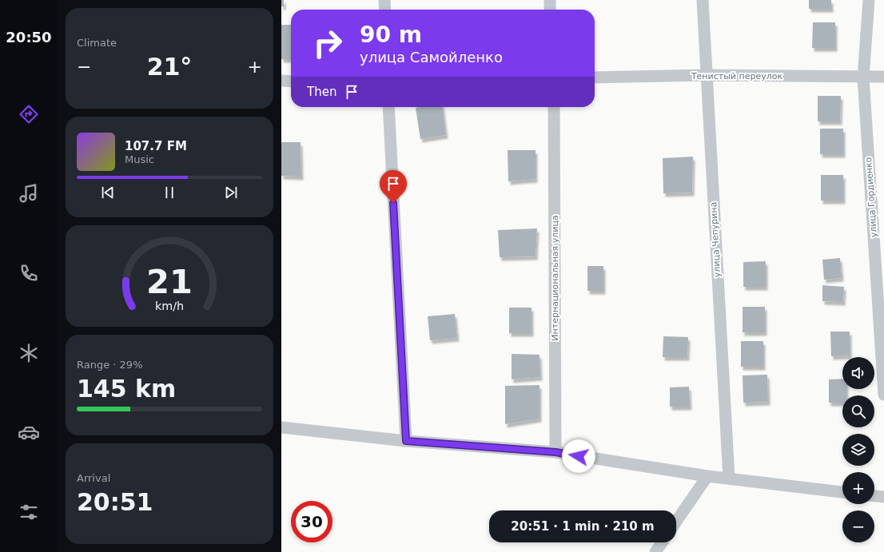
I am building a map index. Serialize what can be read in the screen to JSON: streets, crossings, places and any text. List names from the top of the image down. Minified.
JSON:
{"streets":{"street":["Тенистый переулок","улица Гордиенко","улица Чепурина","Интернациональная улица"]},"crossings":[["Тенистый переулок","улица Гордиенко"],["Тенистый переулок","улица Чепурина"]],"page":{"tabs":"20:50","tile":["Climate",["Range · 29%","145 km"],["Arrival","20:51"]],"turn":["90 m","улица Самойленко"],"heat":["−","21°","+"],"then":"Then","song":["107.7 FM","Music"],"map_buttons":["+","−"],"limit":"30","trip":"20:51 · 1 min · 210 m","gauge":["21","km/h"]}}
